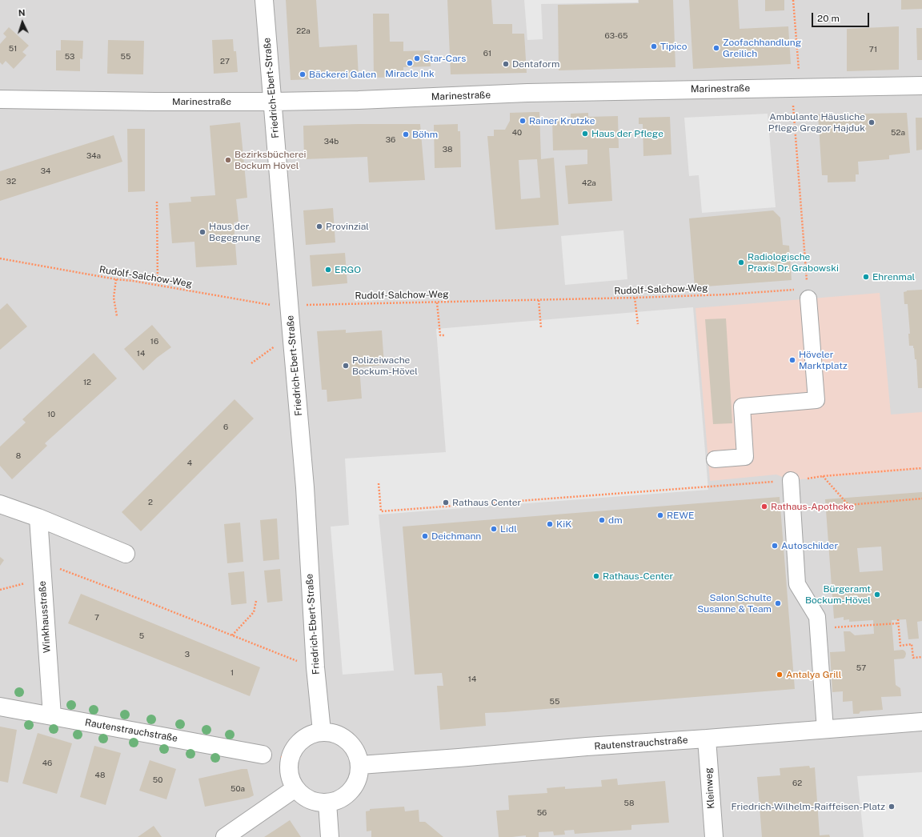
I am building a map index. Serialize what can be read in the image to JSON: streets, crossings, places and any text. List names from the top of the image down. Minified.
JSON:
{"streets":{"street":["Friedrich-Ebert-Straße","Marinestraße","Winkhausstraße","Rautenstrauchstraße","Kleinweg"],"path":["Rudolf-Salchow-Weg"]},"crossings":[["Friedrich-Ebert-Straße","Marinestraße"],["Friedrich-Ebert-Straße","Rudolf-Salchow-Weg"],["Friedrich-Ebert-Straße","Rautenstrauchstraße"],["Winkhausstraße","Rautenstrauchstraße"],["Rautenstrauchstraße","Kleinweg"]],"places":["Tipico","Zoofachhandlung Greilich","Star-Cars","Miracle Ink","Dentaform","Bäckerei Galen","Rainer Krutzke","Ambulante Häusliche Pflege Gregor Hajduk","Haus der Pflege","Böhm","Bezirksbücherei Bockum Hövel","Provinzial","Haus der Begegnung","Radiologische Praxis Dr. Grabowski","ERGO","Ehrenmal","Höveler Marktplatz","Polizeiwache Bockum-Hövel","Rathaus Center","Rathaus-Apotheke","REWE","dm","KiK","Lidl","Deichmann","Autoschilder","Rathaus-Center","Bürgeramt Bockum-Hövel","Salon Schulte Susanne & Team","Antalya Grill","Friedrich-Wilhelm-Raiffeisen-Platz"],"house_numbers":["22a","63-65","51","71","61","53","55","27","40","52a","36","34b","38","34a","34","32","42a","16","14","12","10","6","8","4","2","7","5","3","57","1","14","55","46","48","50","62","50a","58","56"],"scale_bar":"20 m","north":"top"}
